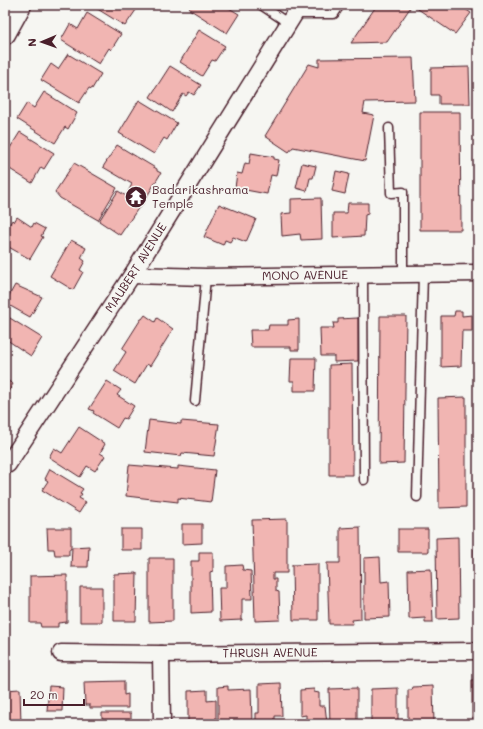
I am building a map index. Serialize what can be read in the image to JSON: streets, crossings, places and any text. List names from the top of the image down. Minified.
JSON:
{"streets":{"street":["MAUBERT AVENUE","MONO AVENUE","THRUSH AVENUE"]},"crossings":[["MAUBERT AVENUE","MONO AVENUE"]],"places":{"temple":["Badarikashrama Temple"]},"scale_bar":"20 m","north":"left"}
